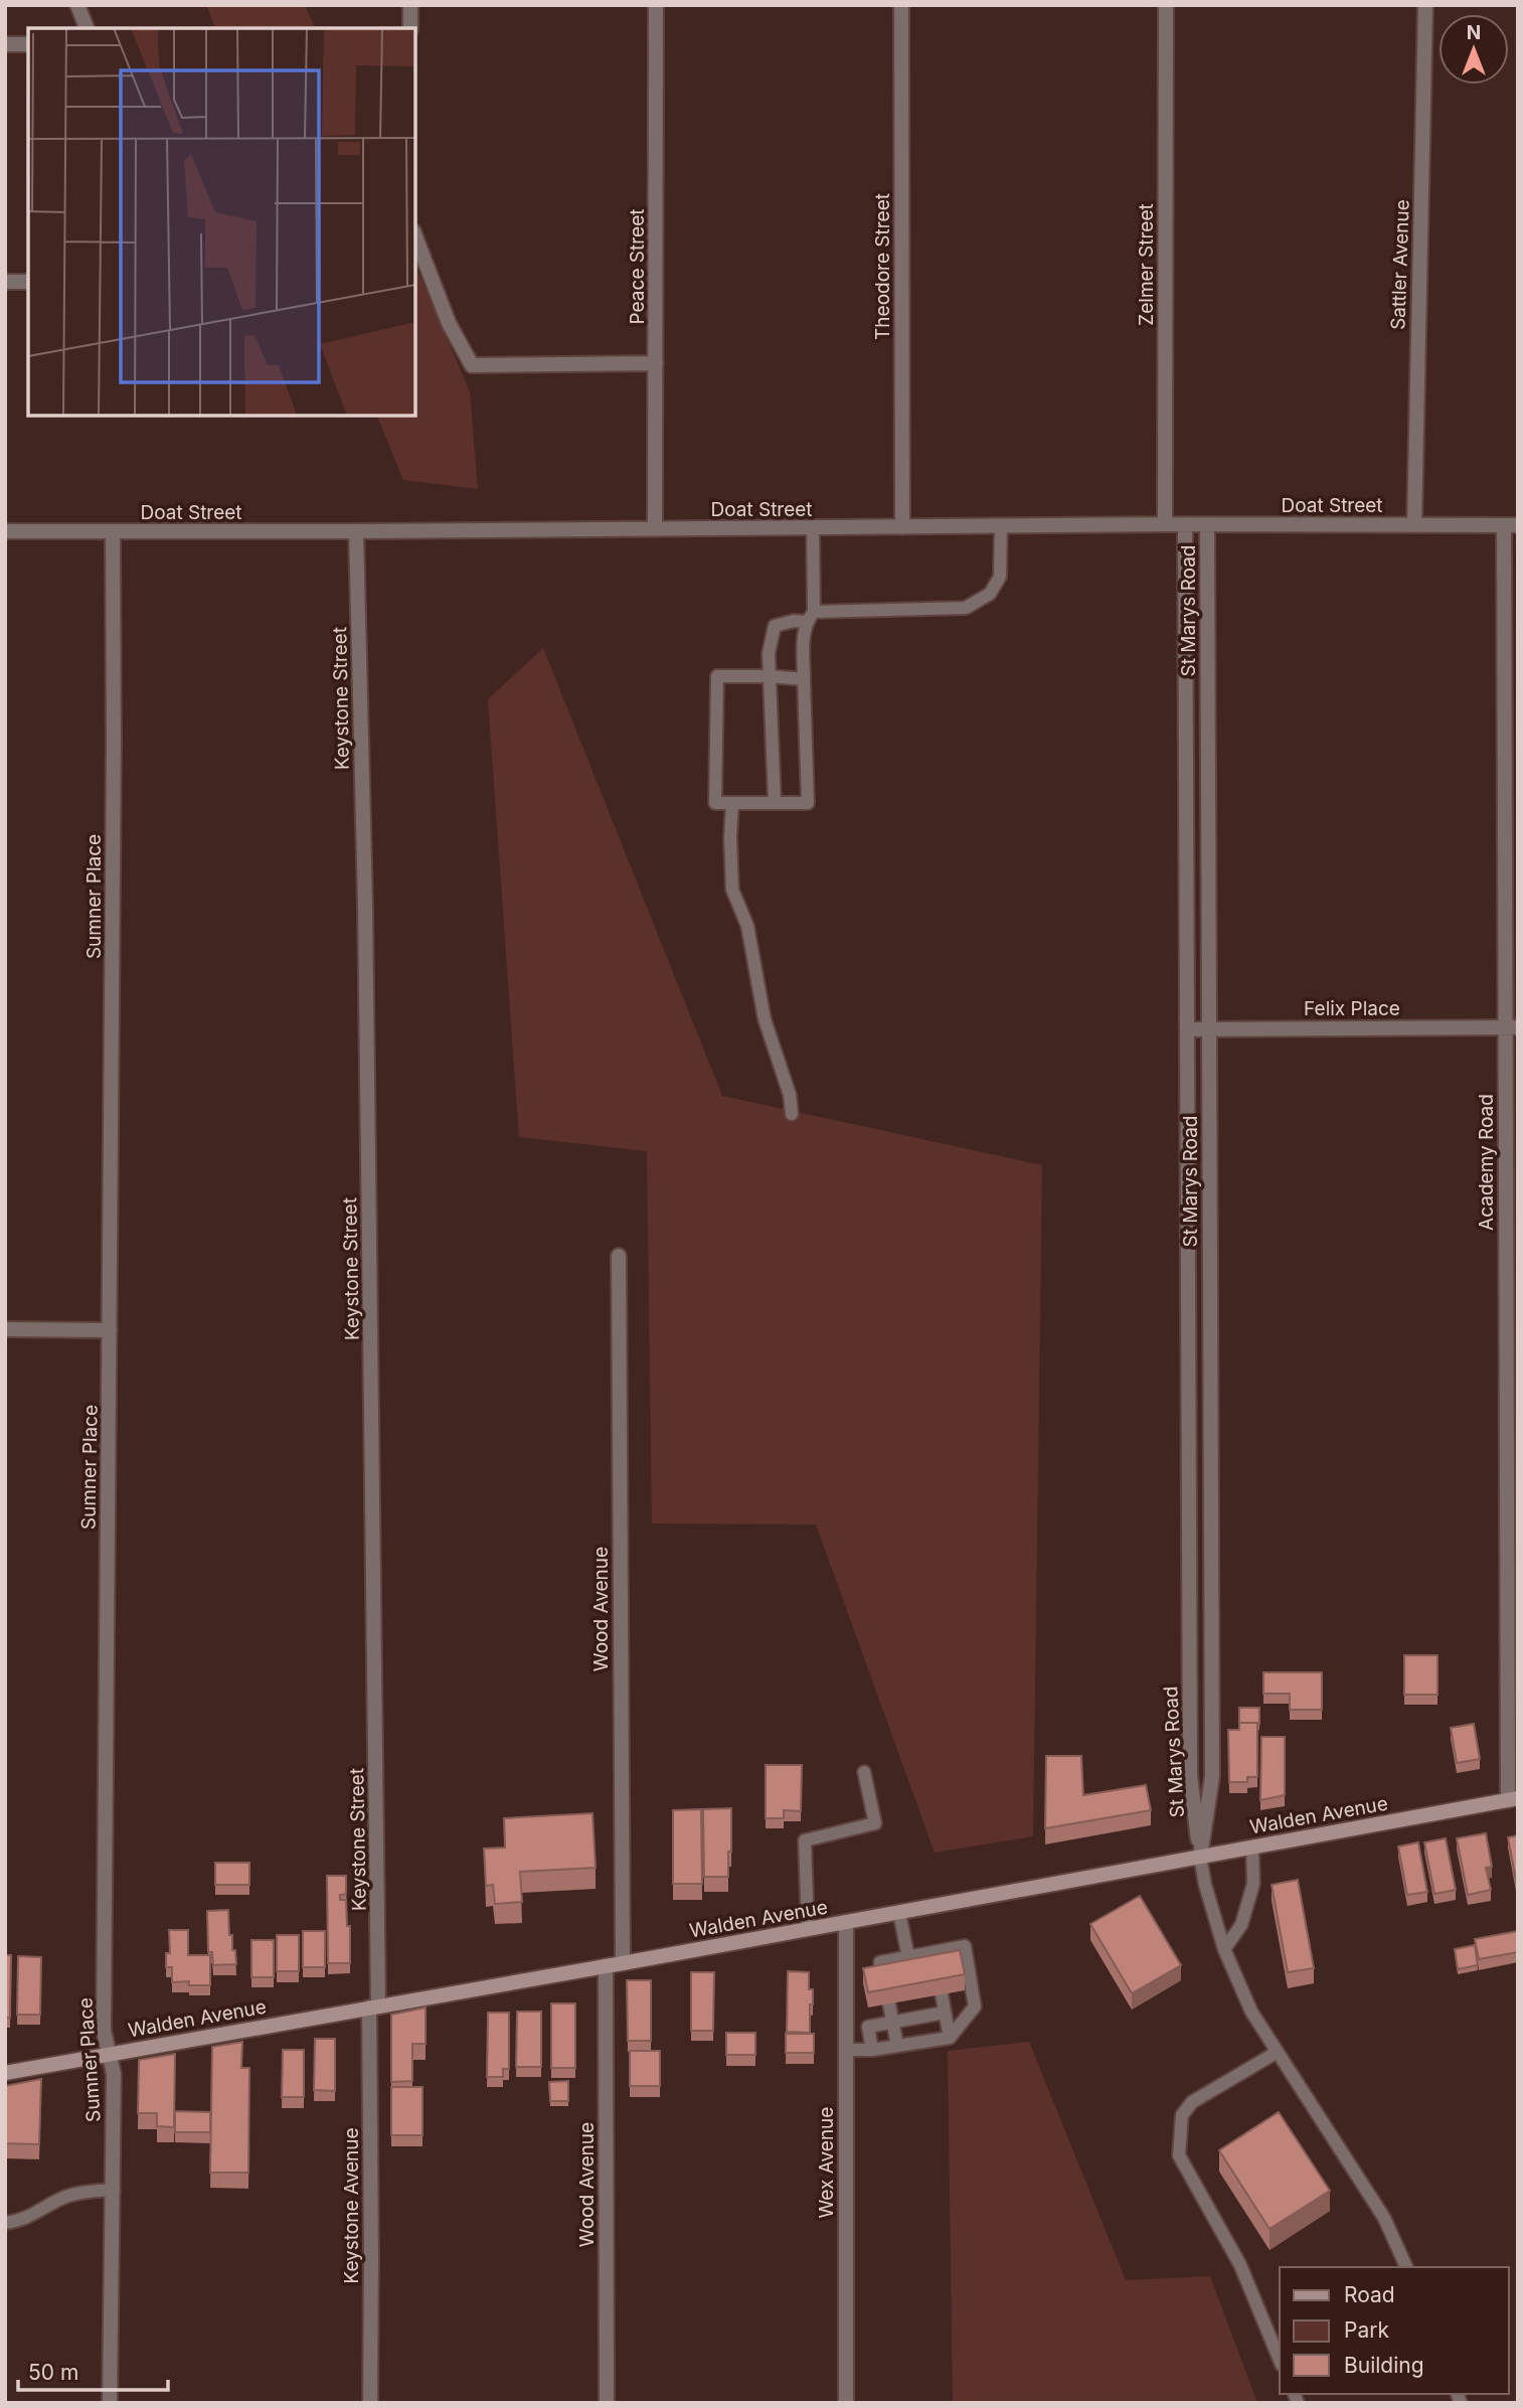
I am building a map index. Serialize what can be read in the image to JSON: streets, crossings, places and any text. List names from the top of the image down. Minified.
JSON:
{"streets":{"main road":["Walden Avenue"],"street":["Zelmer Street","Sattler Avenue","Peace Street","Theodore Street","Doat Street","St Marys Road","Keystone Street","Sumner Place","Felix Place","Academy Road","Wood Avenue","Wex Avenue","Keystone Avenue"]},"crossings":[["Zelmer Street","Doat Street"],["Sattler Avenue","Doat Street"],["Peace Street","Doat Street"],["Theodore Street","Doat Street"],["Doat Street","St Marys Road"],["Doat Street","Keystone Street"],["Doat Street","Sumner Place"],["Doat Street","Academy Road"],["St Marys Road","Felix Place"],["St Marys Road","Walden Avenue"],["Keystone Street","Walden Avenue"],["Keystone Street","Keystone Avenue"],["Sumner Place","Walden Avenue"],["Felix Place","Academy Road"],["Academy Road","Walden Avenue"],["Wood Avenue","Walden Avenue"],["Walden Avenue","Wex Avenue"],["Walden Avenue","Keystone Avenue"]],"legend":["Road","Park","Building"],"scale_bar":"50 m","north":"top"}
